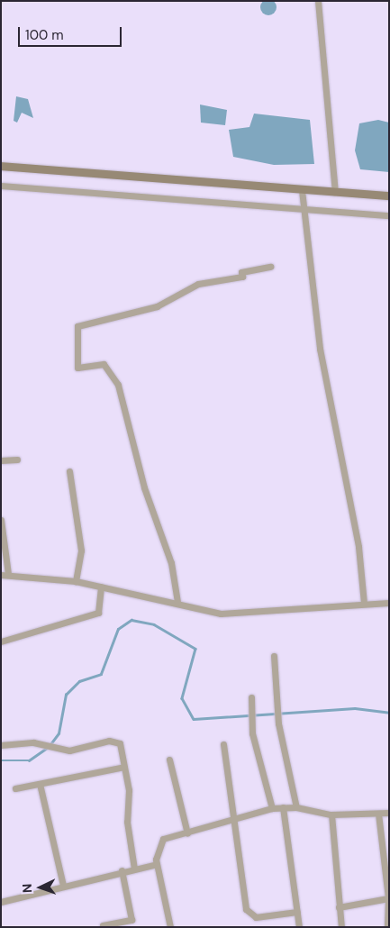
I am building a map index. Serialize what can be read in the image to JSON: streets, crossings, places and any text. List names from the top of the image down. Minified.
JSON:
{"scale_bar":"100 m","north":"left"}
